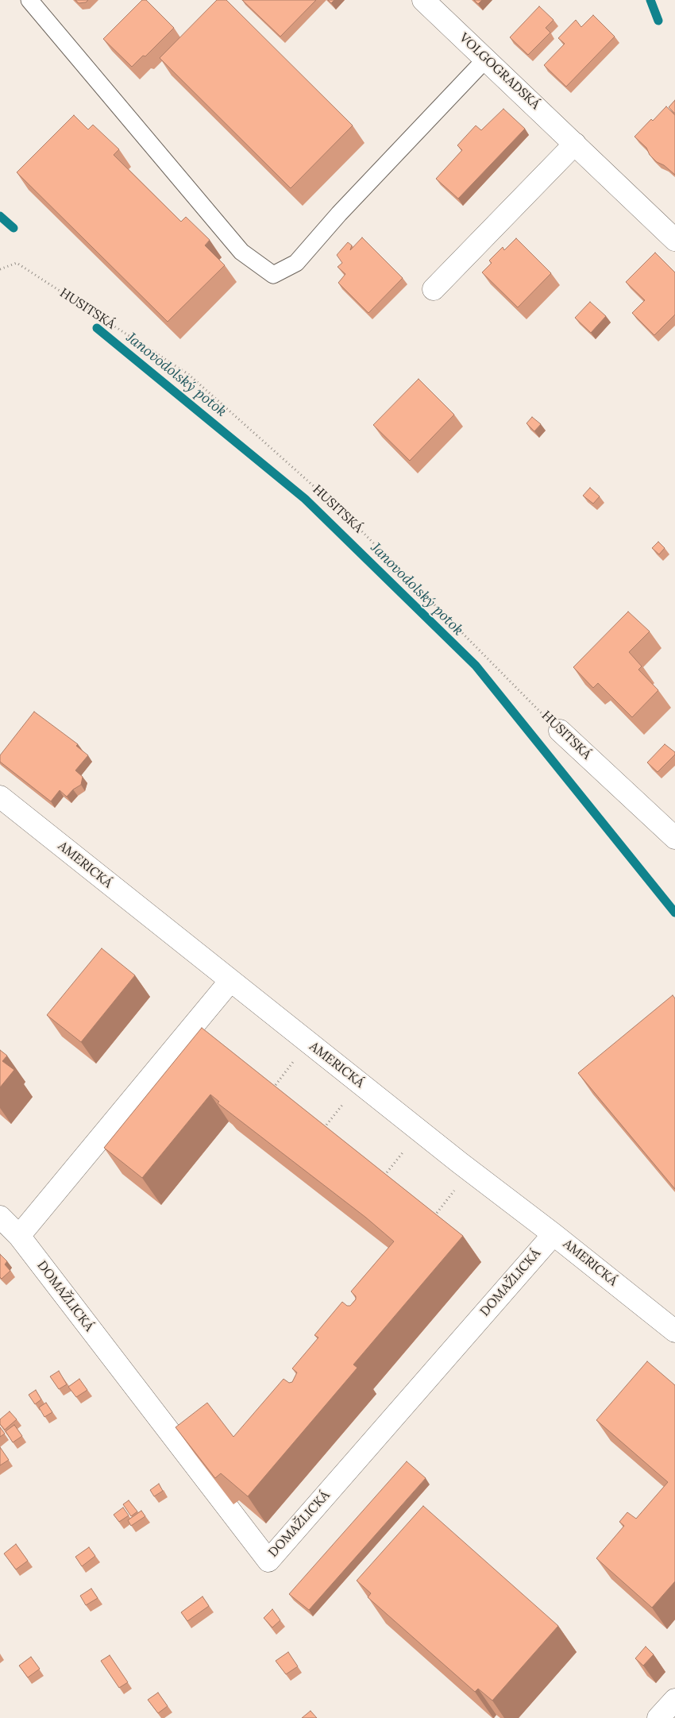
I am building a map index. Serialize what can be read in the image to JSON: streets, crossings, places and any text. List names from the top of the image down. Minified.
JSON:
{"streets":{"street":["VOLGOGRADSKÁ","HUSITSKÁ","AMERICKÁ","DOMAŽLICKÁ"]},"crossings":[["AMERICKÁ","DOMAŽLICKÁ"]],"water":["Janovodolský potok"]}
